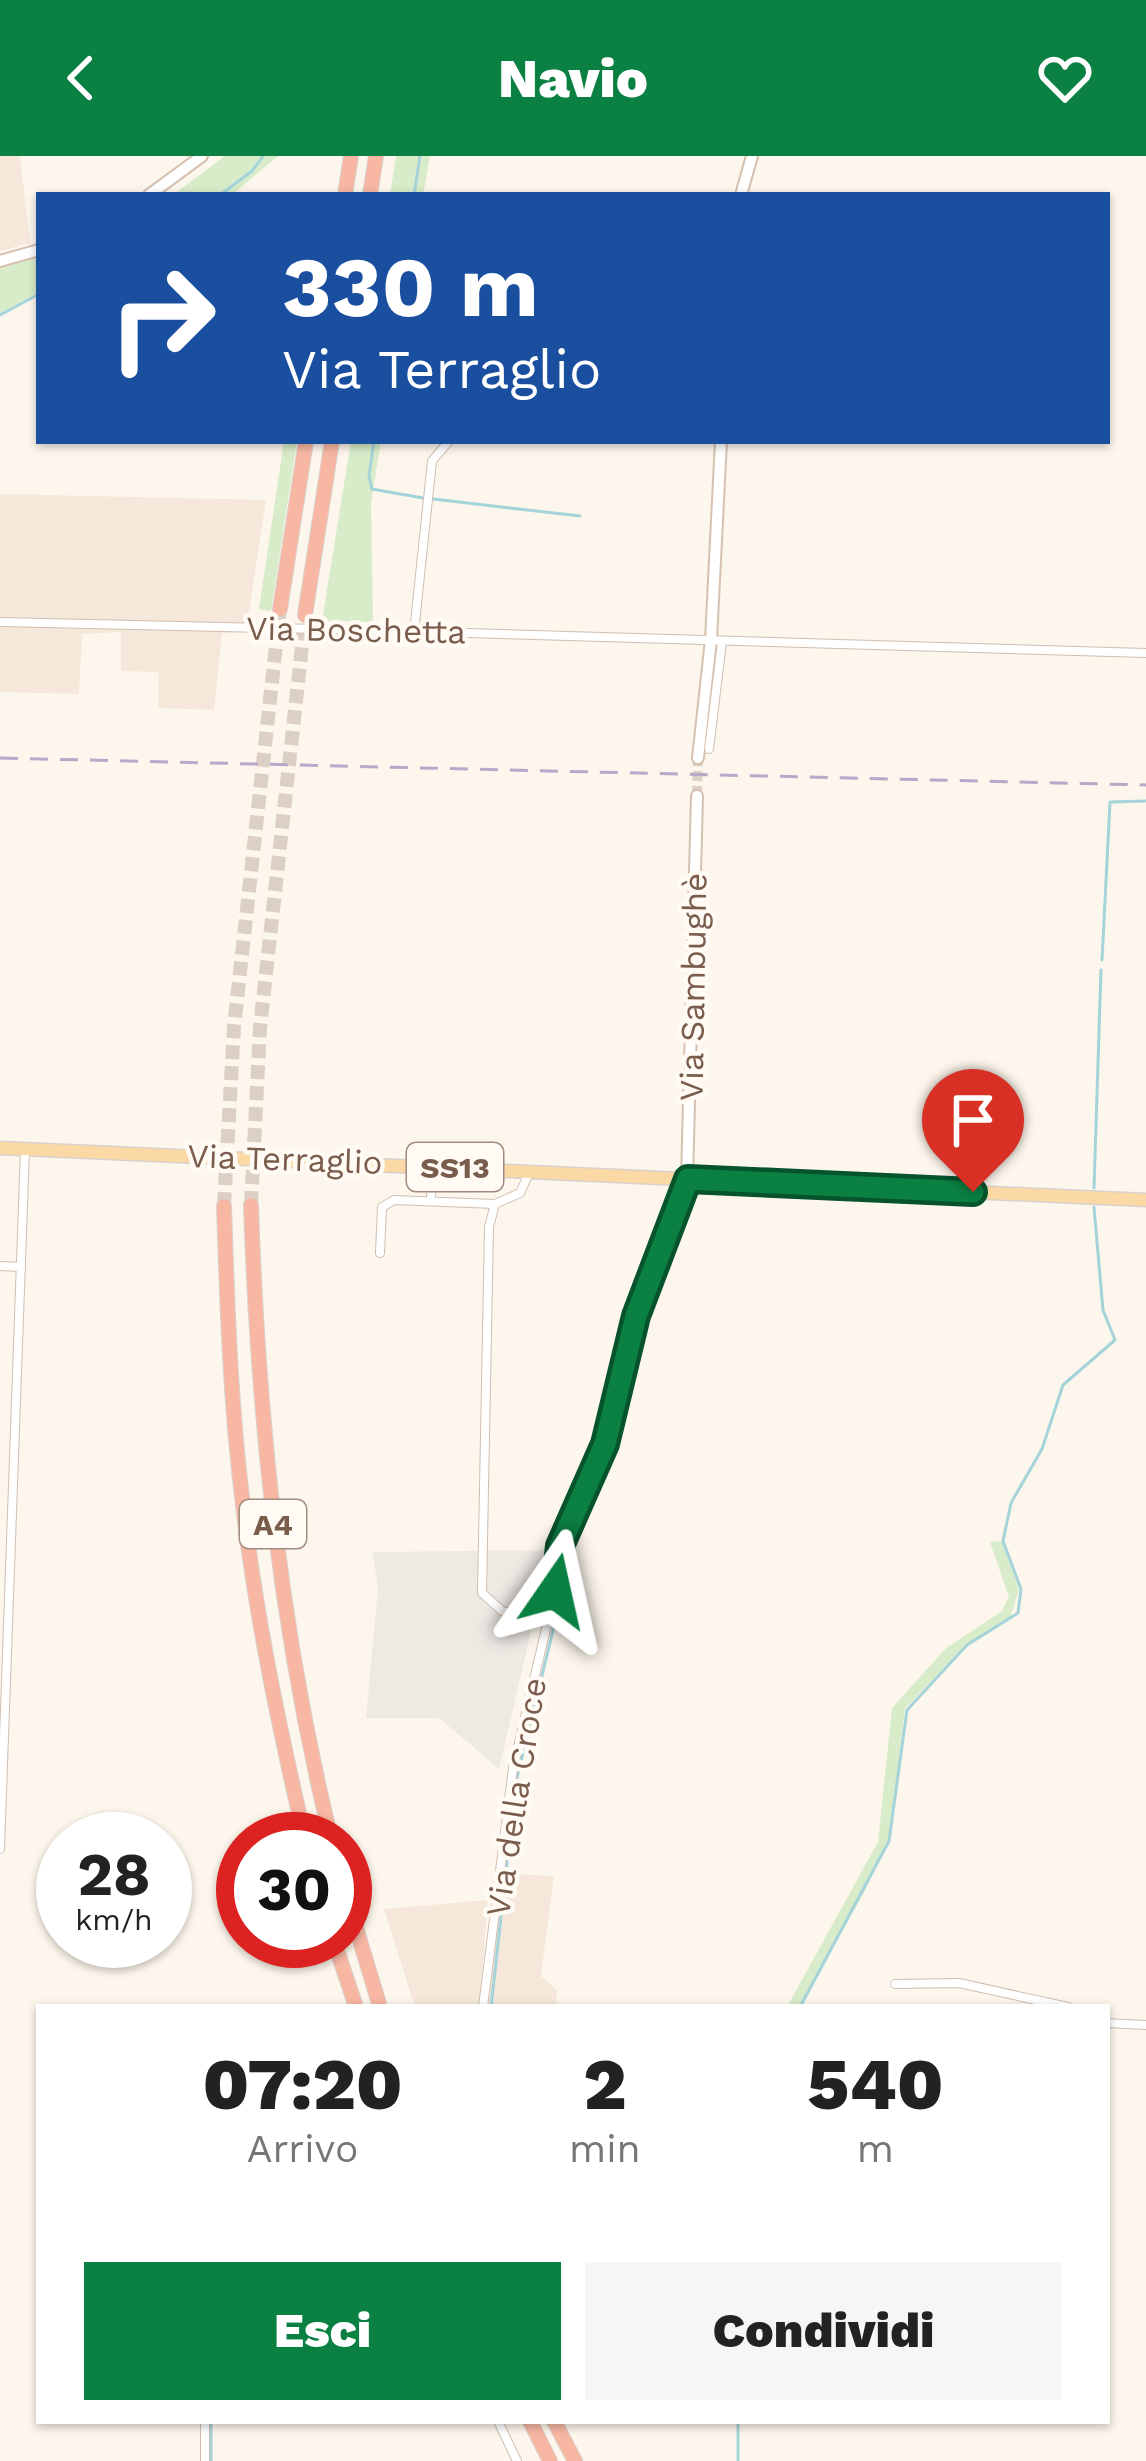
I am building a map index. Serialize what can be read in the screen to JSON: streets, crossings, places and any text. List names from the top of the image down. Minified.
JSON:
{"streets":{"highway":["A4"],"main road":["Via Terraglio","SS13"],"street":["Via Boschetta","Via Sambughè","Via della Croce"]},"crossings":[["Via Sambughè","Via Terraglio"],["Via Sambughè","Via della Croce"],["Via Terraglio","Via della Croce"]],"page":{"header":"Navio","turn":["330 m","Via Terraglio"],"speed":"28 km/h","limit":"30","eta":["07:20","Arrivo","2","min","540","m"],"buttons":["Esci","Condividi"]}}
